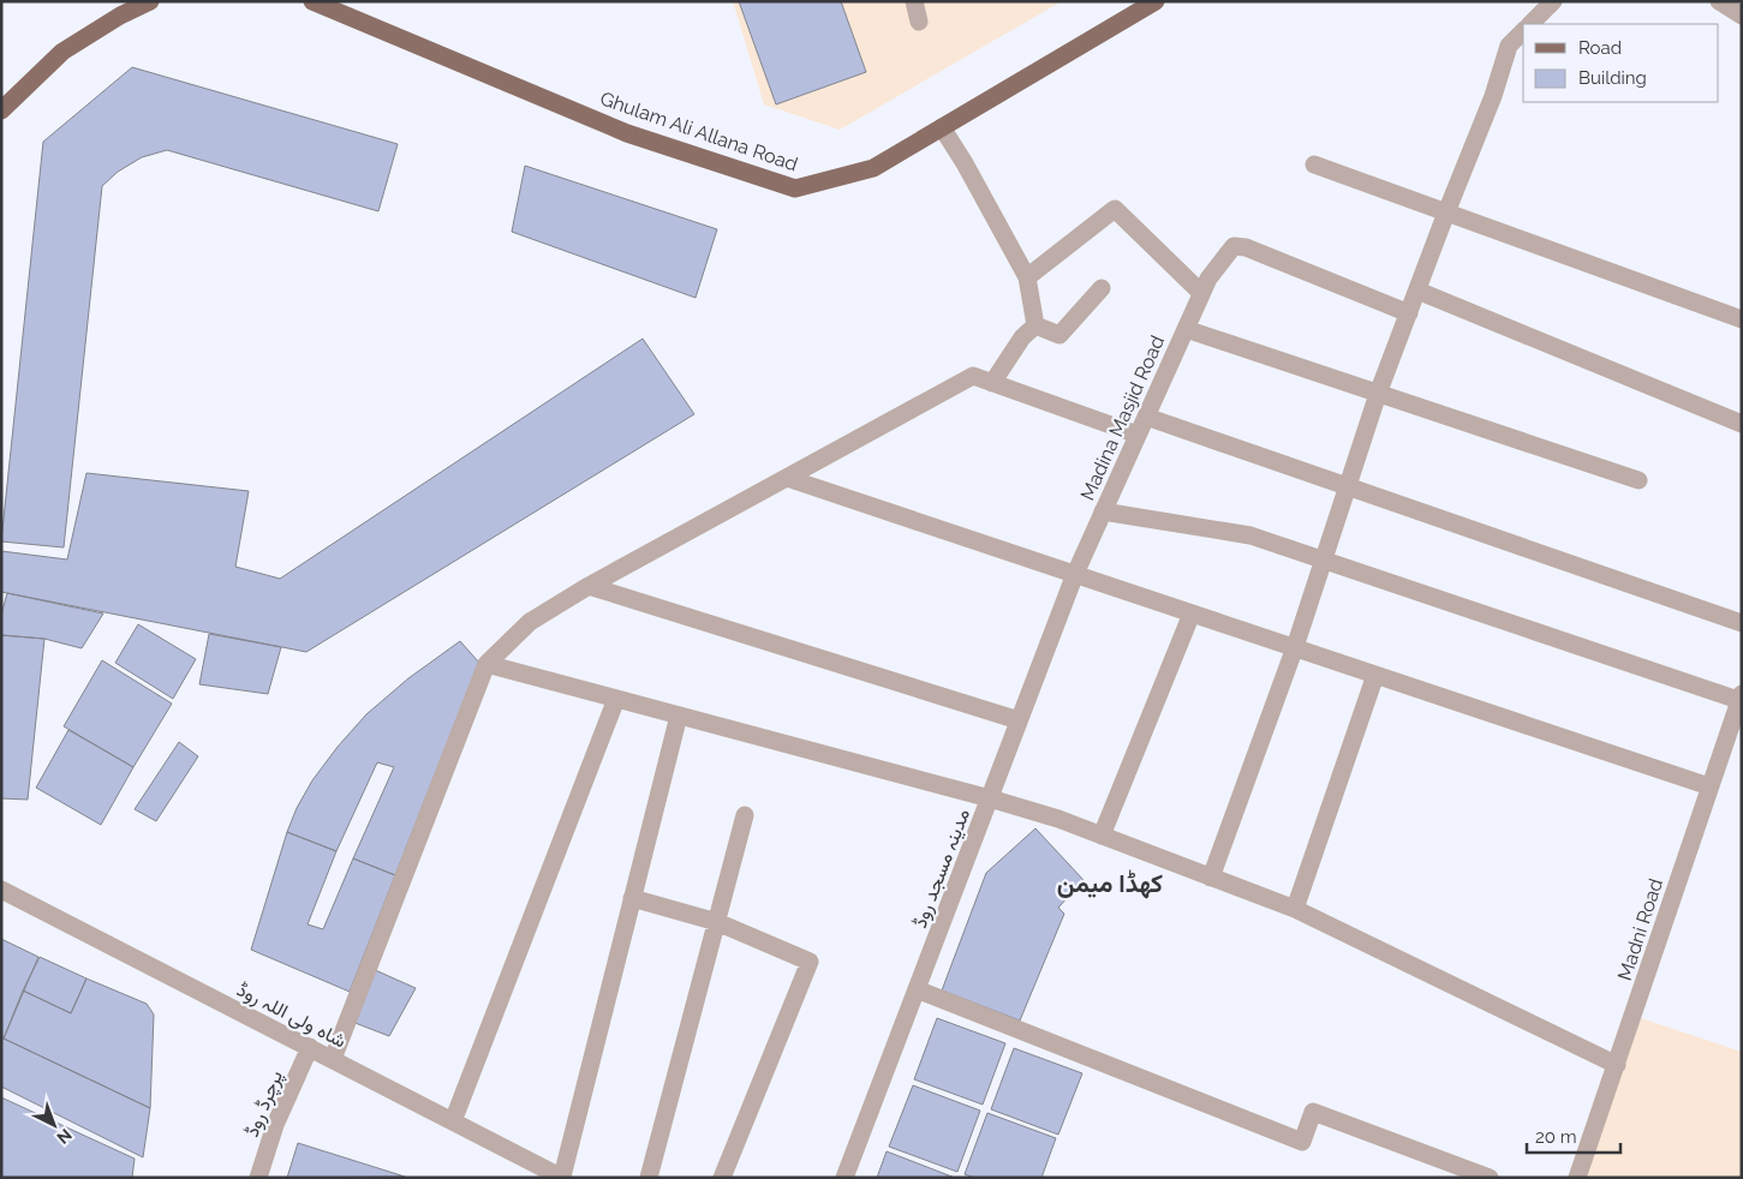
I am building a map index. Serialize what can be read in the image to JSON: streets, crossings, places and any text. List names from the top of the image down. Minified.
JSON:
{"streets":{"main road":["Ghulam Ali Allana Road"],"street":["Madina Masjid Road","مدینہ مسجد روڈ","Madni Road","شاہ ولی اللہ روڈ","پرچرڈ روڈ"]},"crossings":[["Madina Masjid Road","مدینہ مسجد روڈ"],["شاہ ولی اللہ روڈ","پرچرڈ روڈ"]],"districts":["کھڈا میمن"],"legend":["Road","Building"],"scale_bar":"20 m","north":"bottom right"}
